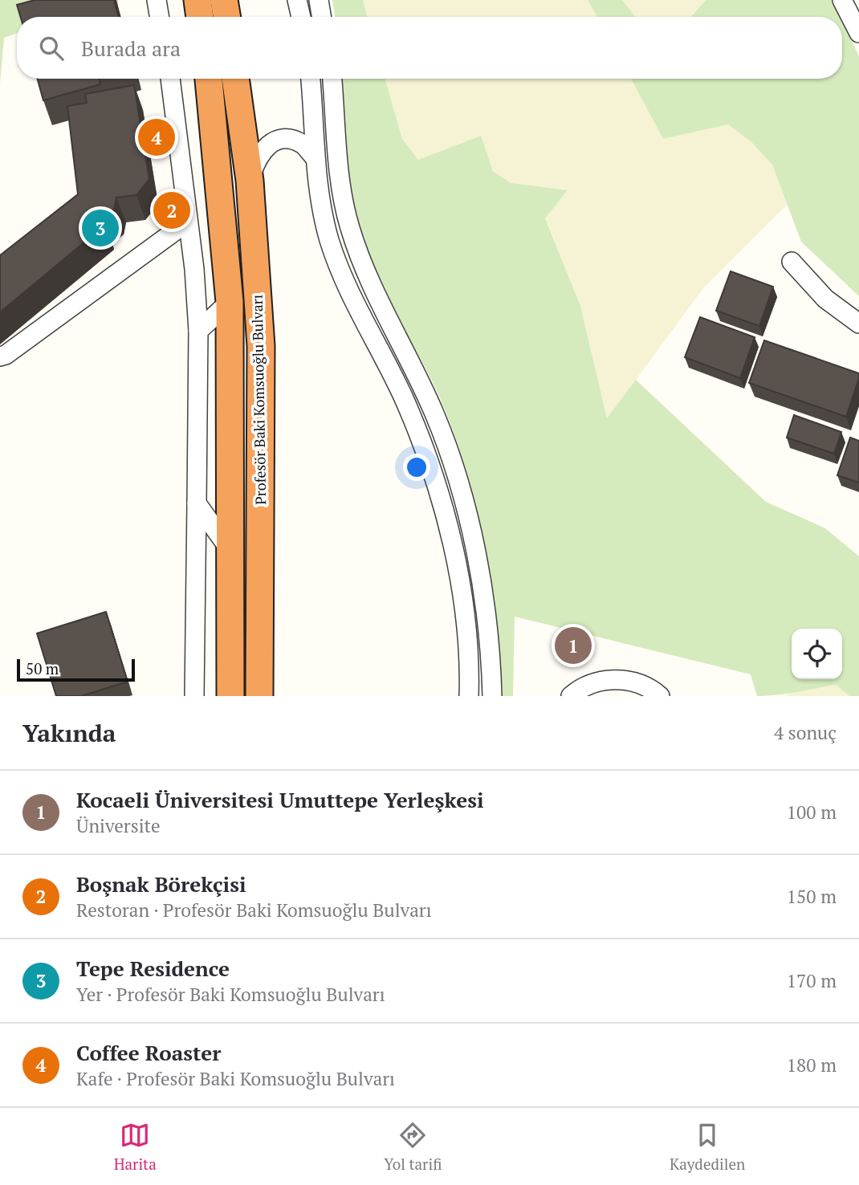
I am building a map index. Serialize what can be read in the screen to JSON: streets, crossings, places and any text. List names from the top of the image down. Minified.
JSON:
{"streets":{"highway":["Profesör Baki Komsuoğlu Bulvarı"]},"scale_bar":"50 m","page":{"search":"Burada ara","pins":["4","2","3","1"],"scale":"50 m","heading":["Yakında","4 sonuç"],"list":[{"mark":"1","name":"Kocaeli Üniversitesi Umuttepe Yerleşkesi","note":"Üniversite","value":"100 m"},{"mark":"2","name":"Boşnak Börekçisi","note":"Restoran · Profesör Baki Komsuoğlu Bulvarı","value":"150 m"},{"mark":"3","name":"Tepe Residence","note":"Yer · Profesör Baki Komsuoğlu Bulvarı","value":"170 m"},{"mark":"4","name":"Coffee Roaster","note":"Kafe · Profesör Baki Komsuoğlu Bulvarı","value":"180 m"}],"nav":["Harita","Yol tarifi","Kaydedilen"]}}
